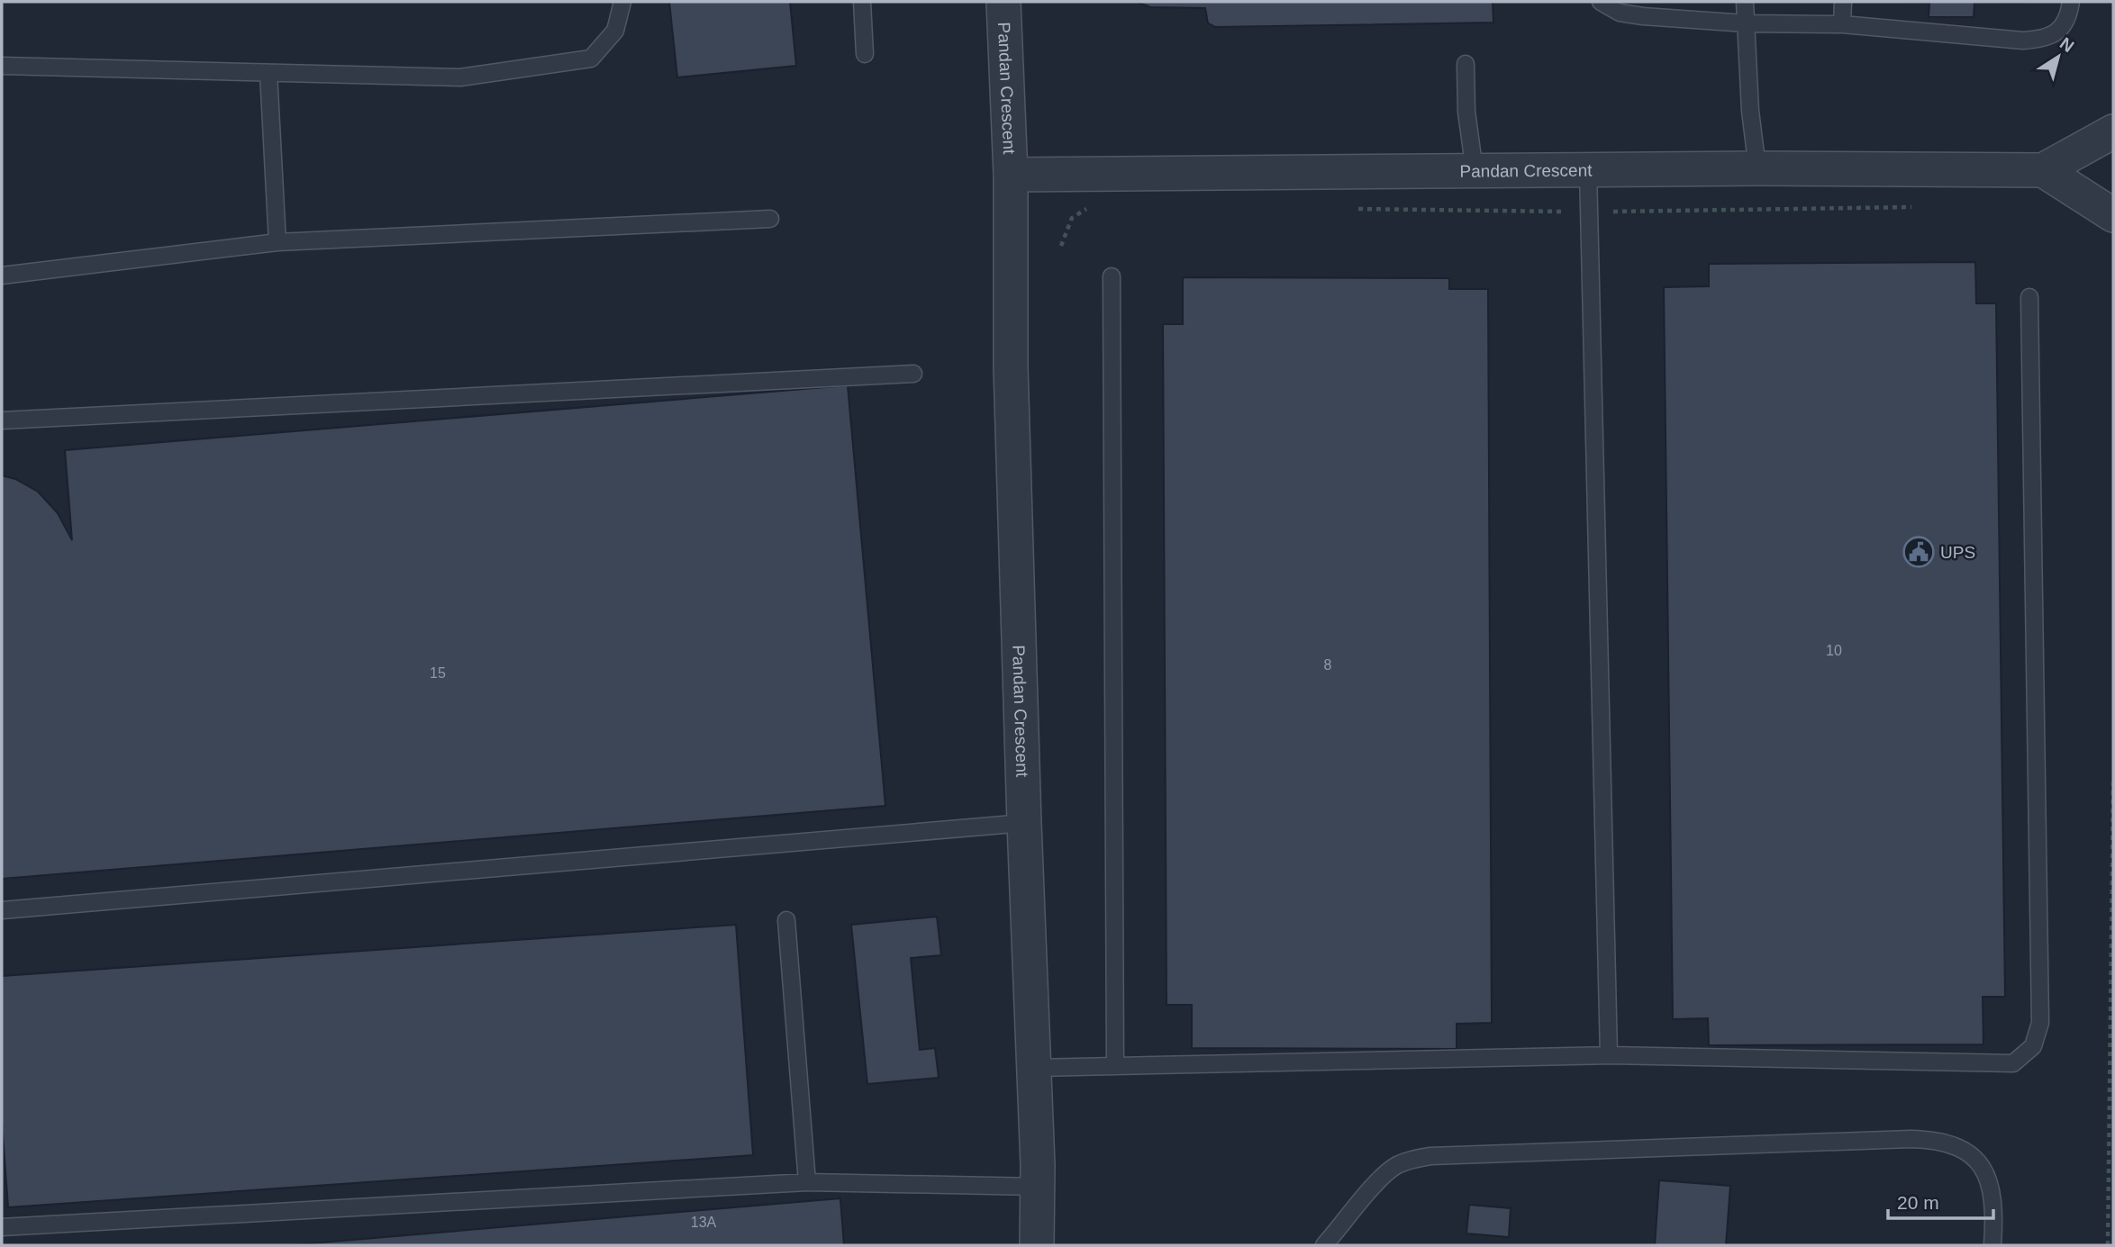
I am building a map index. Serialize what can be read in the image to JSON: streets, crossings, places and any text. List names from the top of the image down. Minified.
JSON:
{"streets":{"street":["Pandan Crescent"]},"places":{"public building":["UPS"]},"house_numbers":["10","8","15","13A"],"scale_bar":"20 m","north":"top right"}
